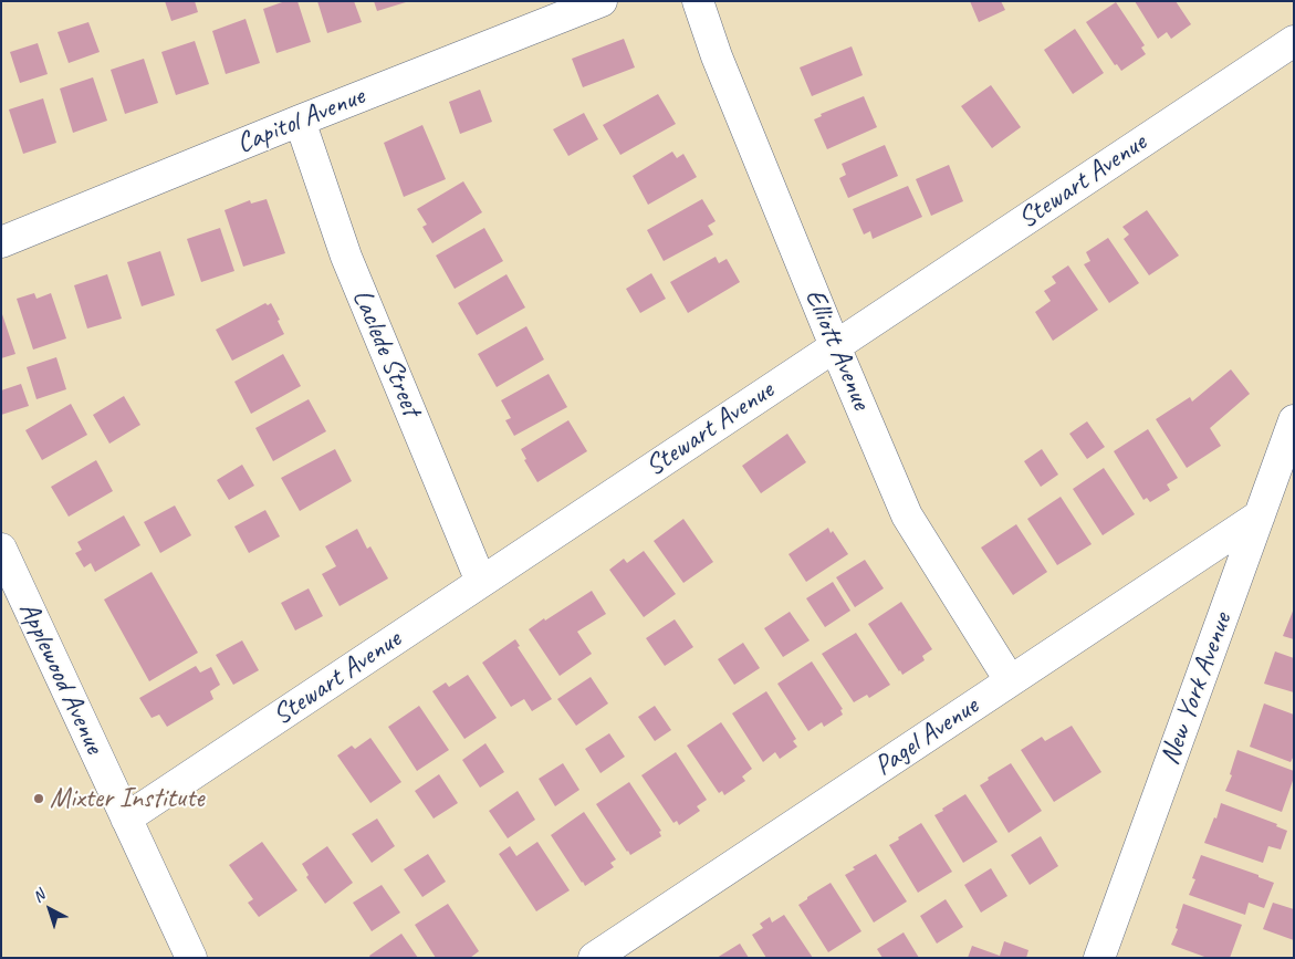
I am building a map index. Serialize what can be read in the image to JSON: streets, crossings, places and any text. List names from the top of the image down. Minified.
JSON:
{"streets":{"street":["Capitol Avenue","Stewart Avenue","Elliott Avenue","Laclede Street","Applewood Avenue","New York Avenue","Pagel Avenue"]},"crossings":[["Capitol Avenue","Laclede Street"],["Stewart Avenue","Elliott Avenue"],["Stewart Avenue","Laclede Street"],["Stewart Avenue","Applewood Avenue"],["Elliott Avenue","Pagel Avenue"],["New York Avenue","Pagel Avenue"]],"places":["Mixter Institute"],"north":"top left"}
